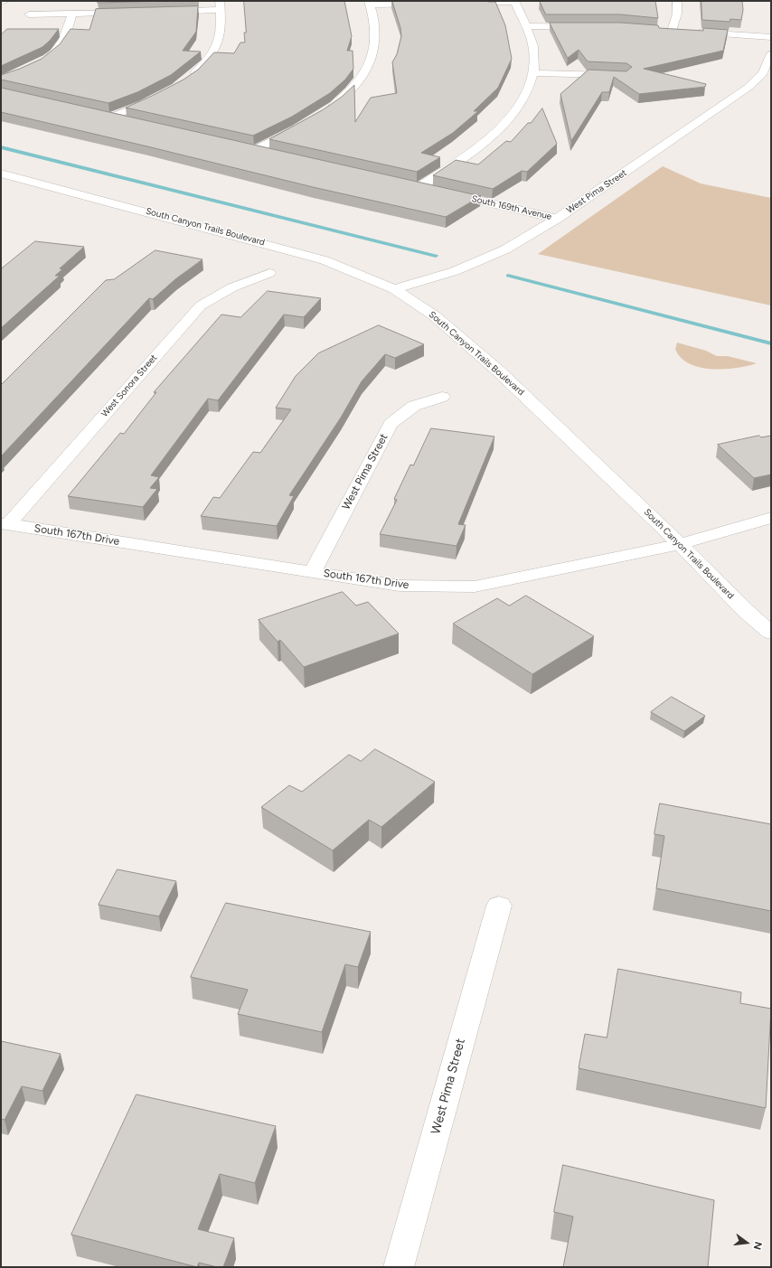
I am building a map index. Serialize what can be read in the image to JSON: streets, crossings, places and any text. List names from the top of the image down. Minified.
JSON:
{"streets":{"street":["West Pima Street","South 169th Avenue","South Canyon Trails Boulevard","West Sonora Street","South 167th Drive"]},"crossings":[["West Pima Street","South 169th Avenue"],["West Pima Street","South Canyon Trails Boulevard"],["West Pima Street","South 167th Drive"],["South Canyon Trails Boulevard","South 167th Drive"],["West Sonora Street","South 167th Drive"]],"north":"right"}
